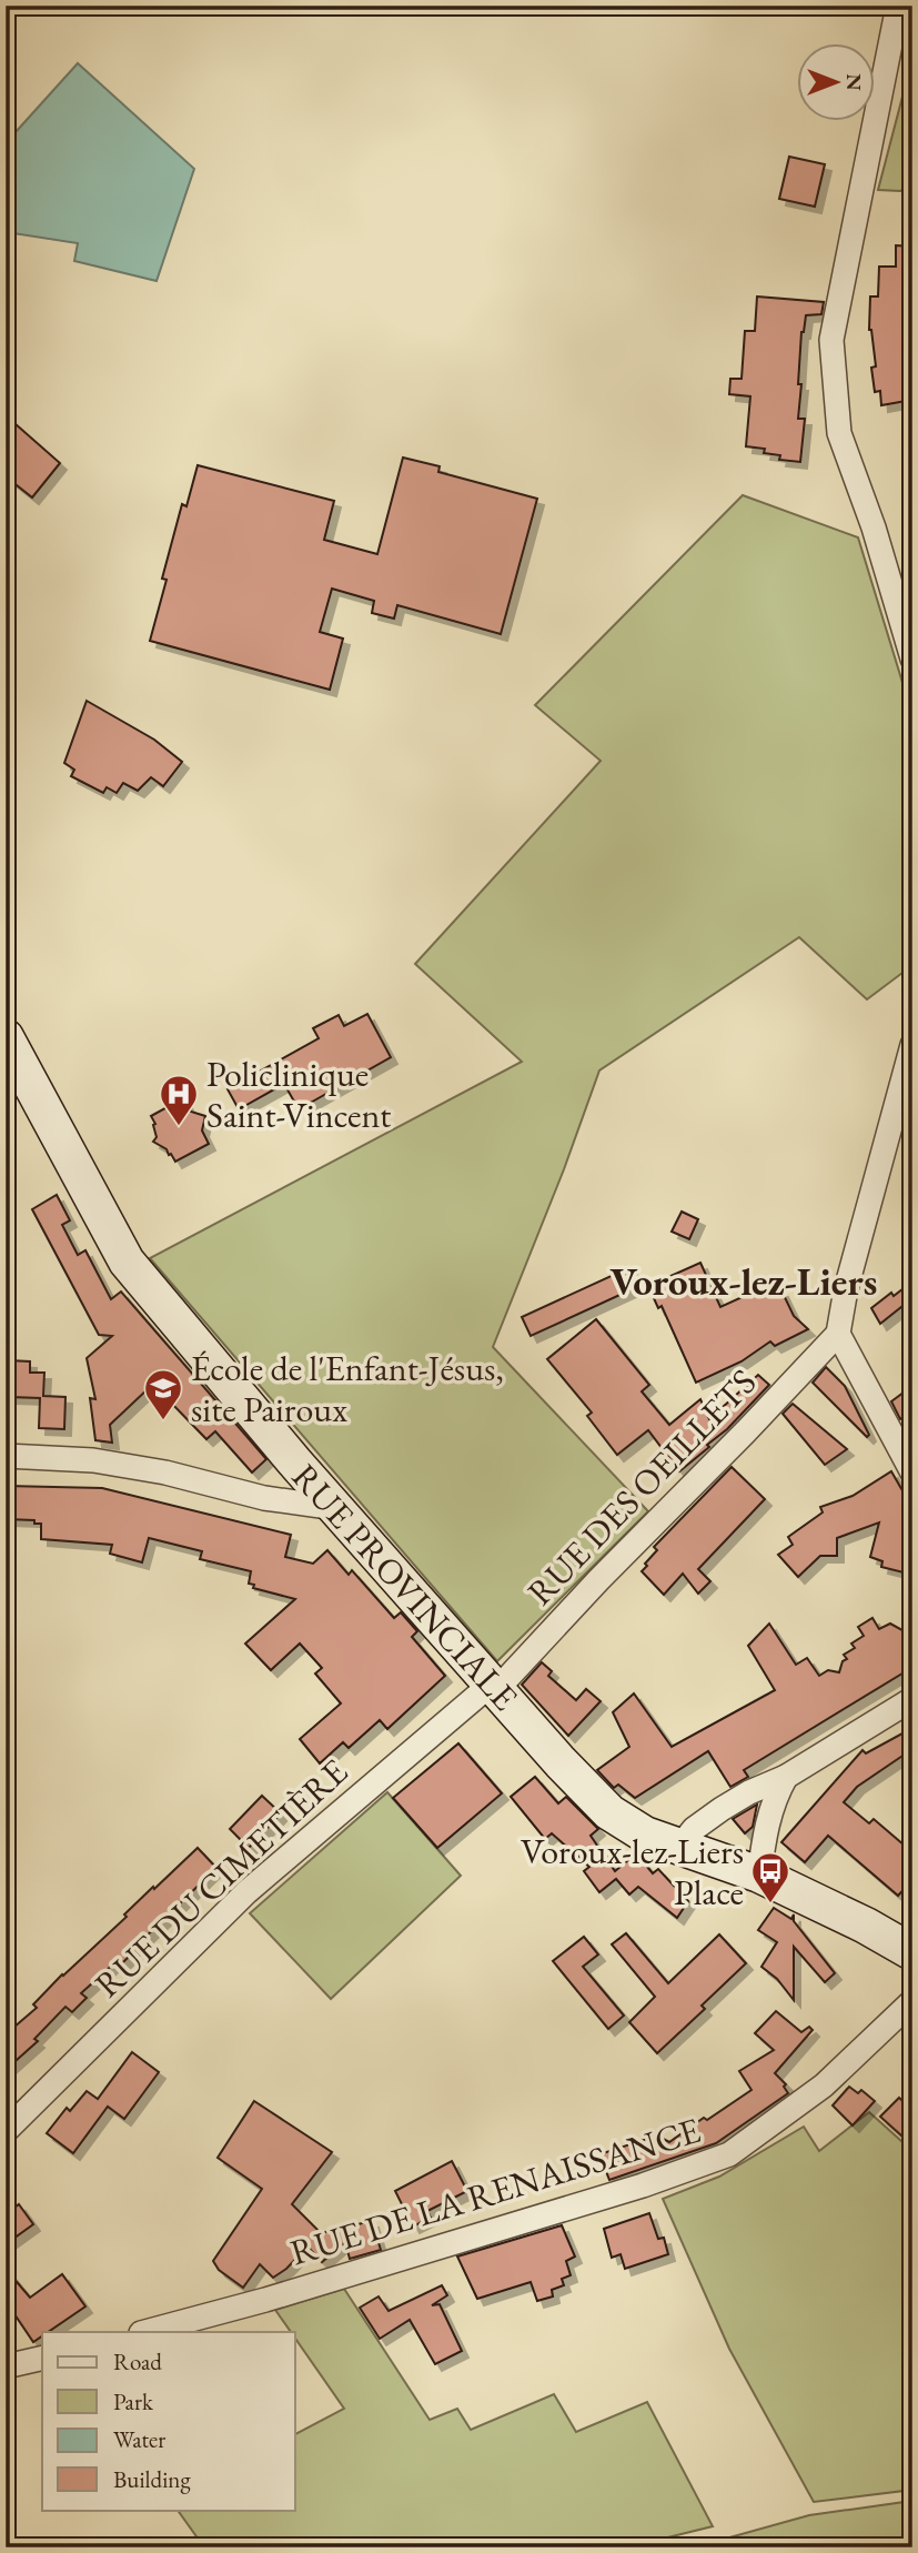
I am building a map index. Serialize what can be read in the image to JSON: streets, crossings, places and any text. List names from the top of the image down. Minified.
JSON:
{"streets":{"main road":["RUE PROVINCIALE"],"street":["RUE DES OEILLETS","RUE DU CIMETIÈRE","RUE DE LA RENAISSANCE"]},"crossings":[["RUE DES OEILLETS","RUE PROVINCIALE"],["RUE DES OEILLETS","RUE DU CIMETIÈRE"],["RUE PROVINCIALE","RUE DU CIMETIÈRE"]],"districts":["Voroux-lez-Liers"],"places":{"hospital":["Policlinique Saint-Vincent"],"school or university":["École de l'Enfant-Jésus, site Pairoux"],"bus stop":["Voroux-lez-Liers Place"]},"legend":["Road","Park","Water","Building"],"north":"right"}
